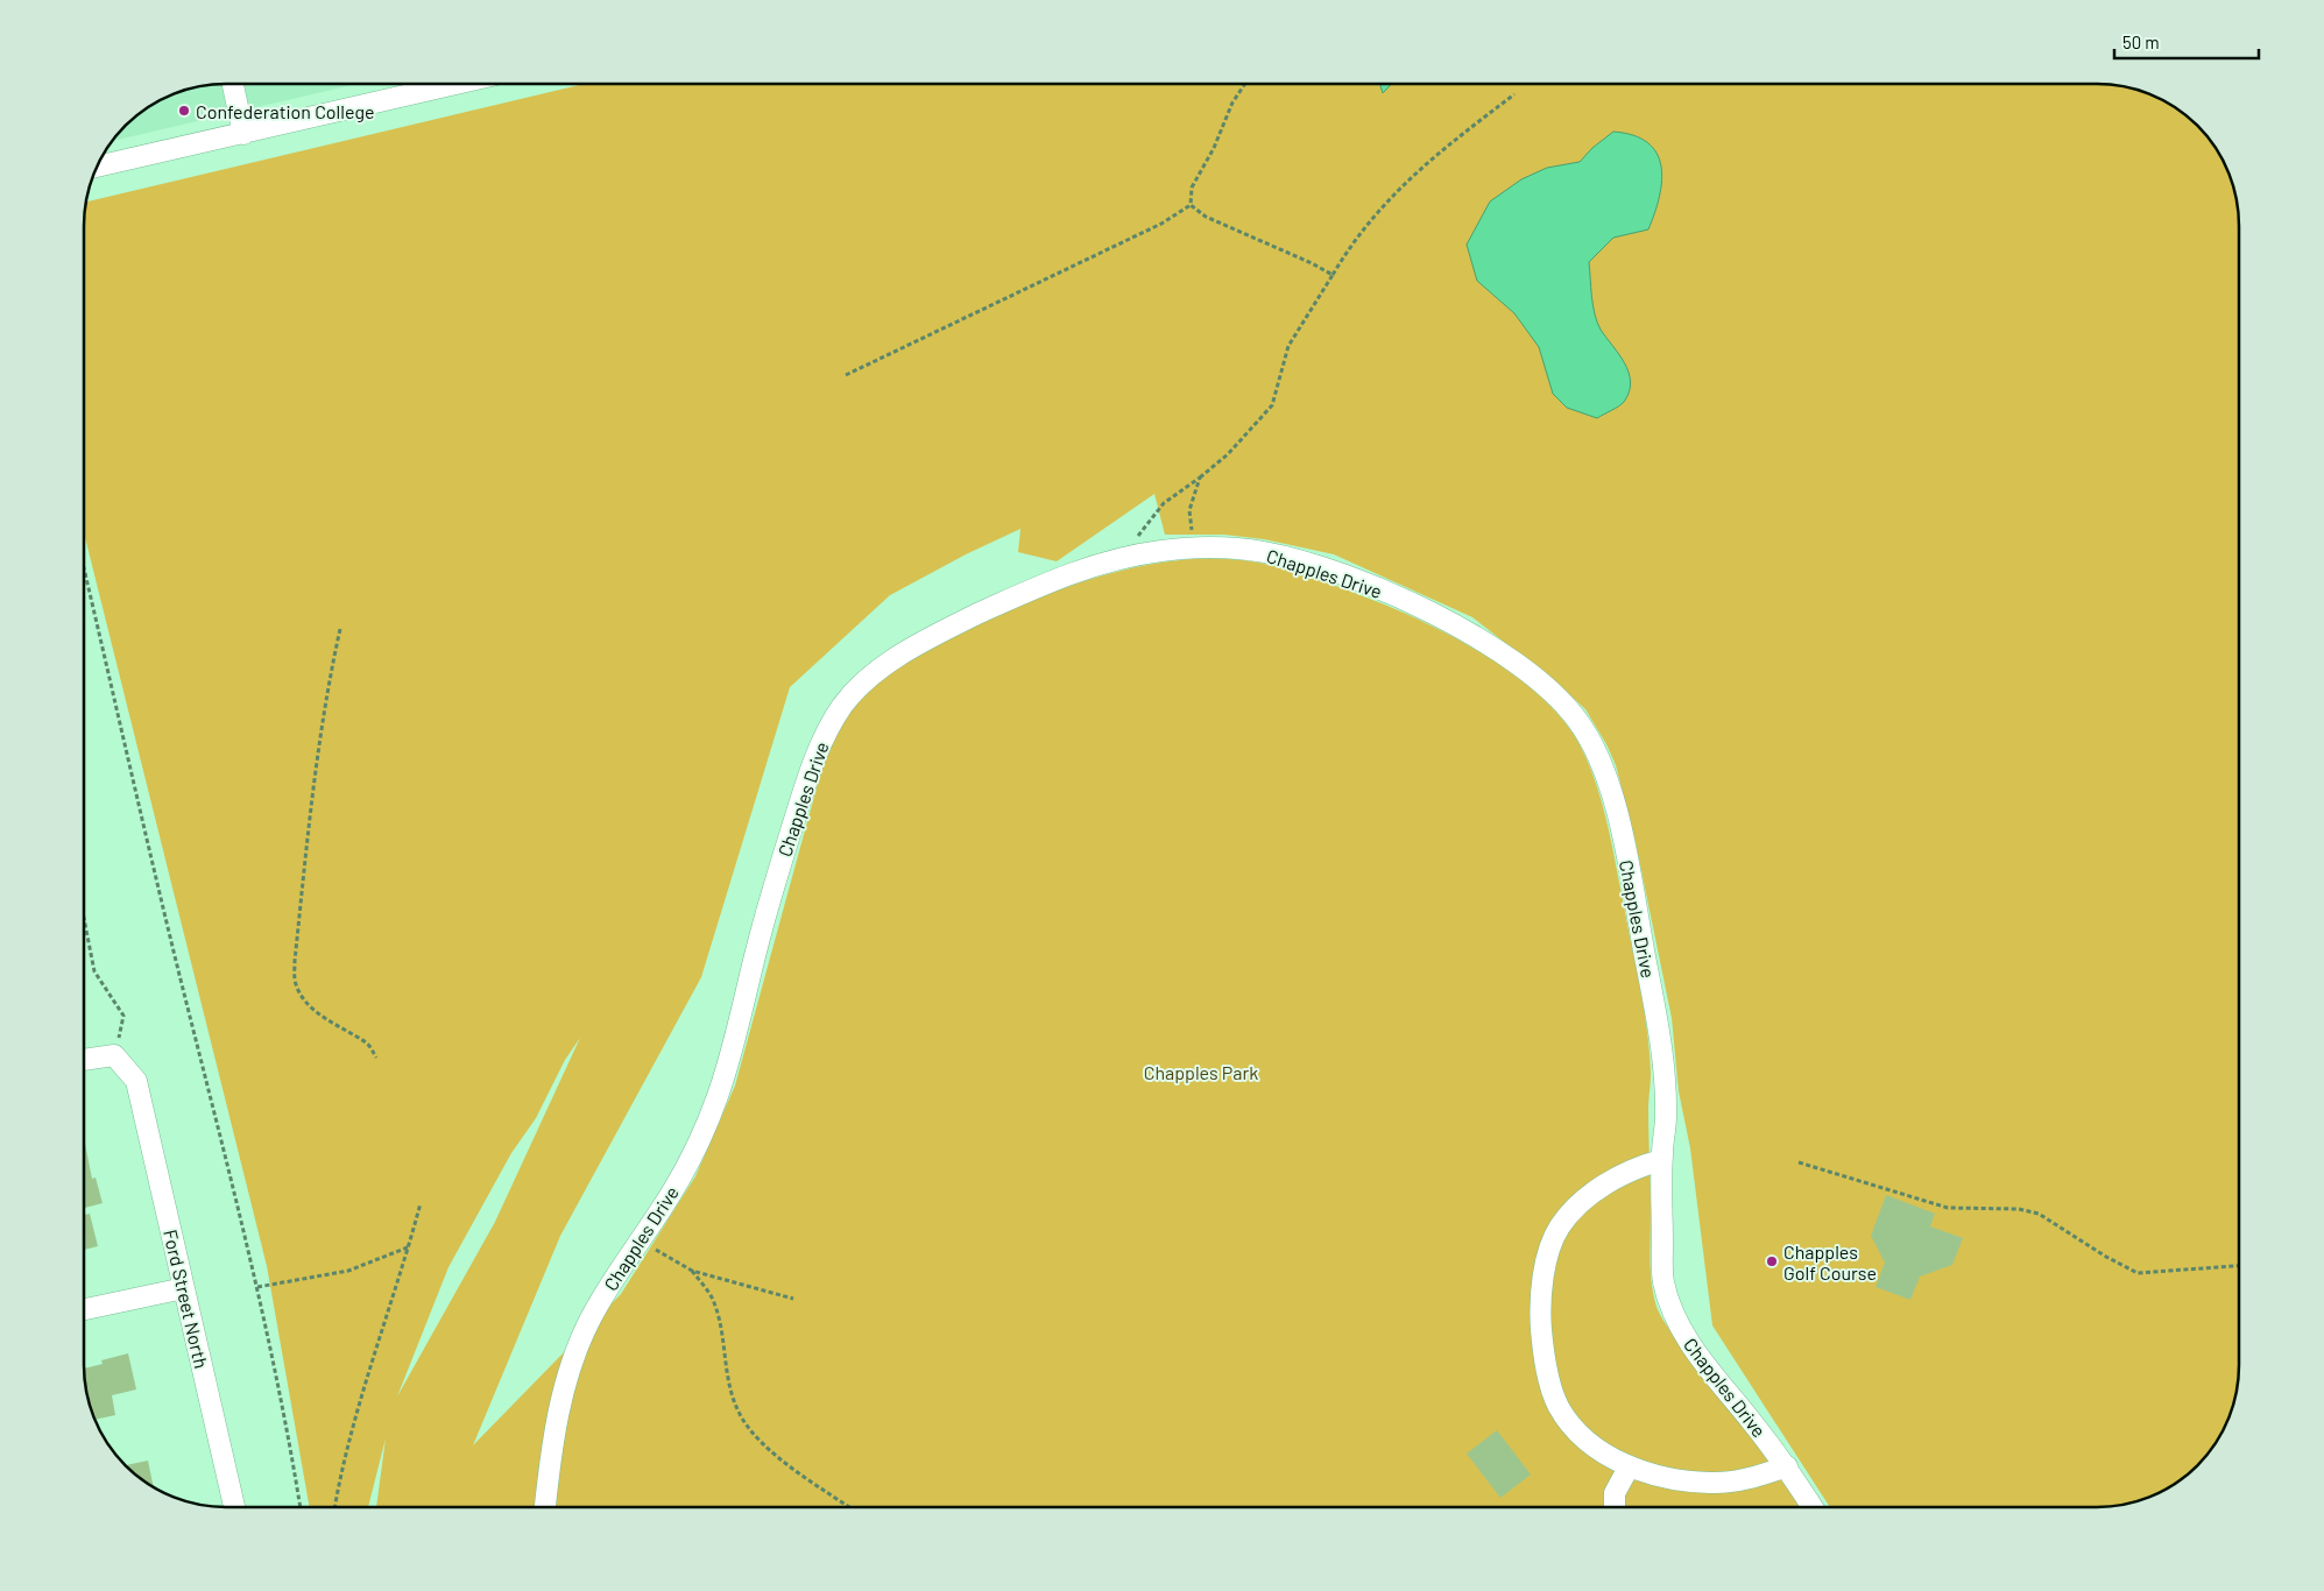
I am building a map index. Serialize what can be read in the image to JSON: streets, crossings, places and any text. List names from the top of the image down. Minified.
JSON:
{"streets":{"street":["Chapples Drive","Ford Street North"]},"parks":["Chapples Park"],"places":["Confederation College","Chapples Golf Course"],"scale_bar":"50 m"}
